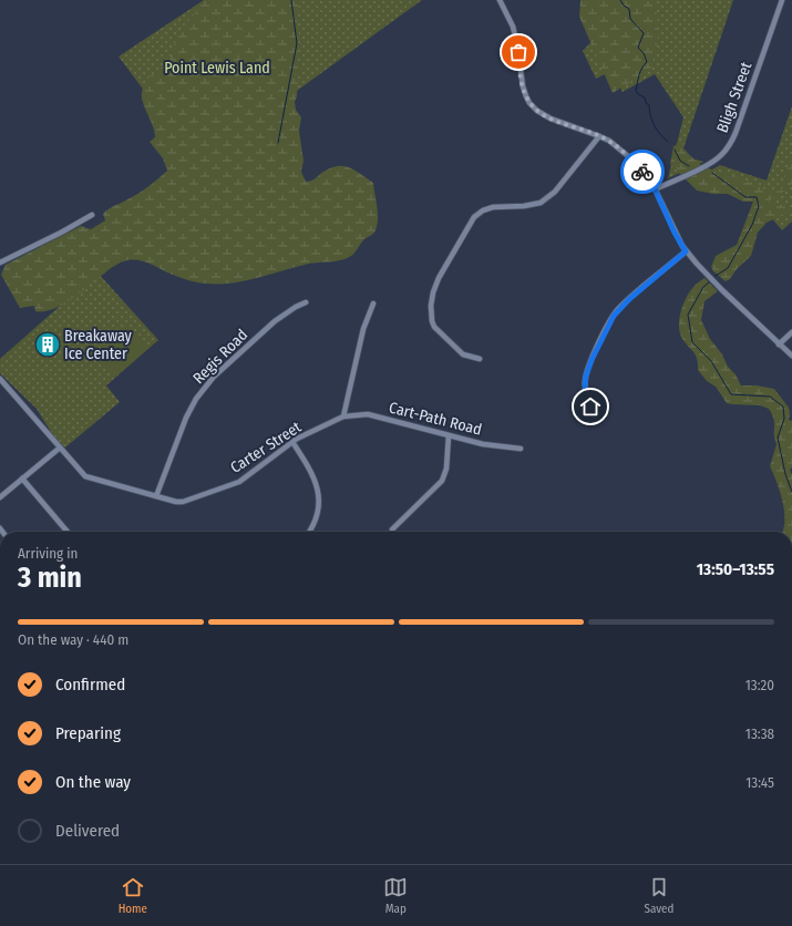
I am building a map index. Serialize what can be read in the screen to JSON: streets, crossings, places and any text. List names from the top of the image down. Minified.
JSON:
{"streets":{"street":["Bligh Street","Regis Road","Cart-Path Road","Carter Street"]},"crossings":[["Regis Road","Carter Street"],["Cart-Path Road","Carter Street"]],"parks":["Point Lewis Land"],"places":{"building":["Breakaway Ice Center"]},"page":{"heading":["3 min","Arriving in","13:50–13:55"],"bar":"On the way · 440 m","list":[["Confirmed","13:20"],["Preparing","13:38"],["On the way","13:45"],"Delivered"],"tabs":["Home","Map","Saved"]}}
